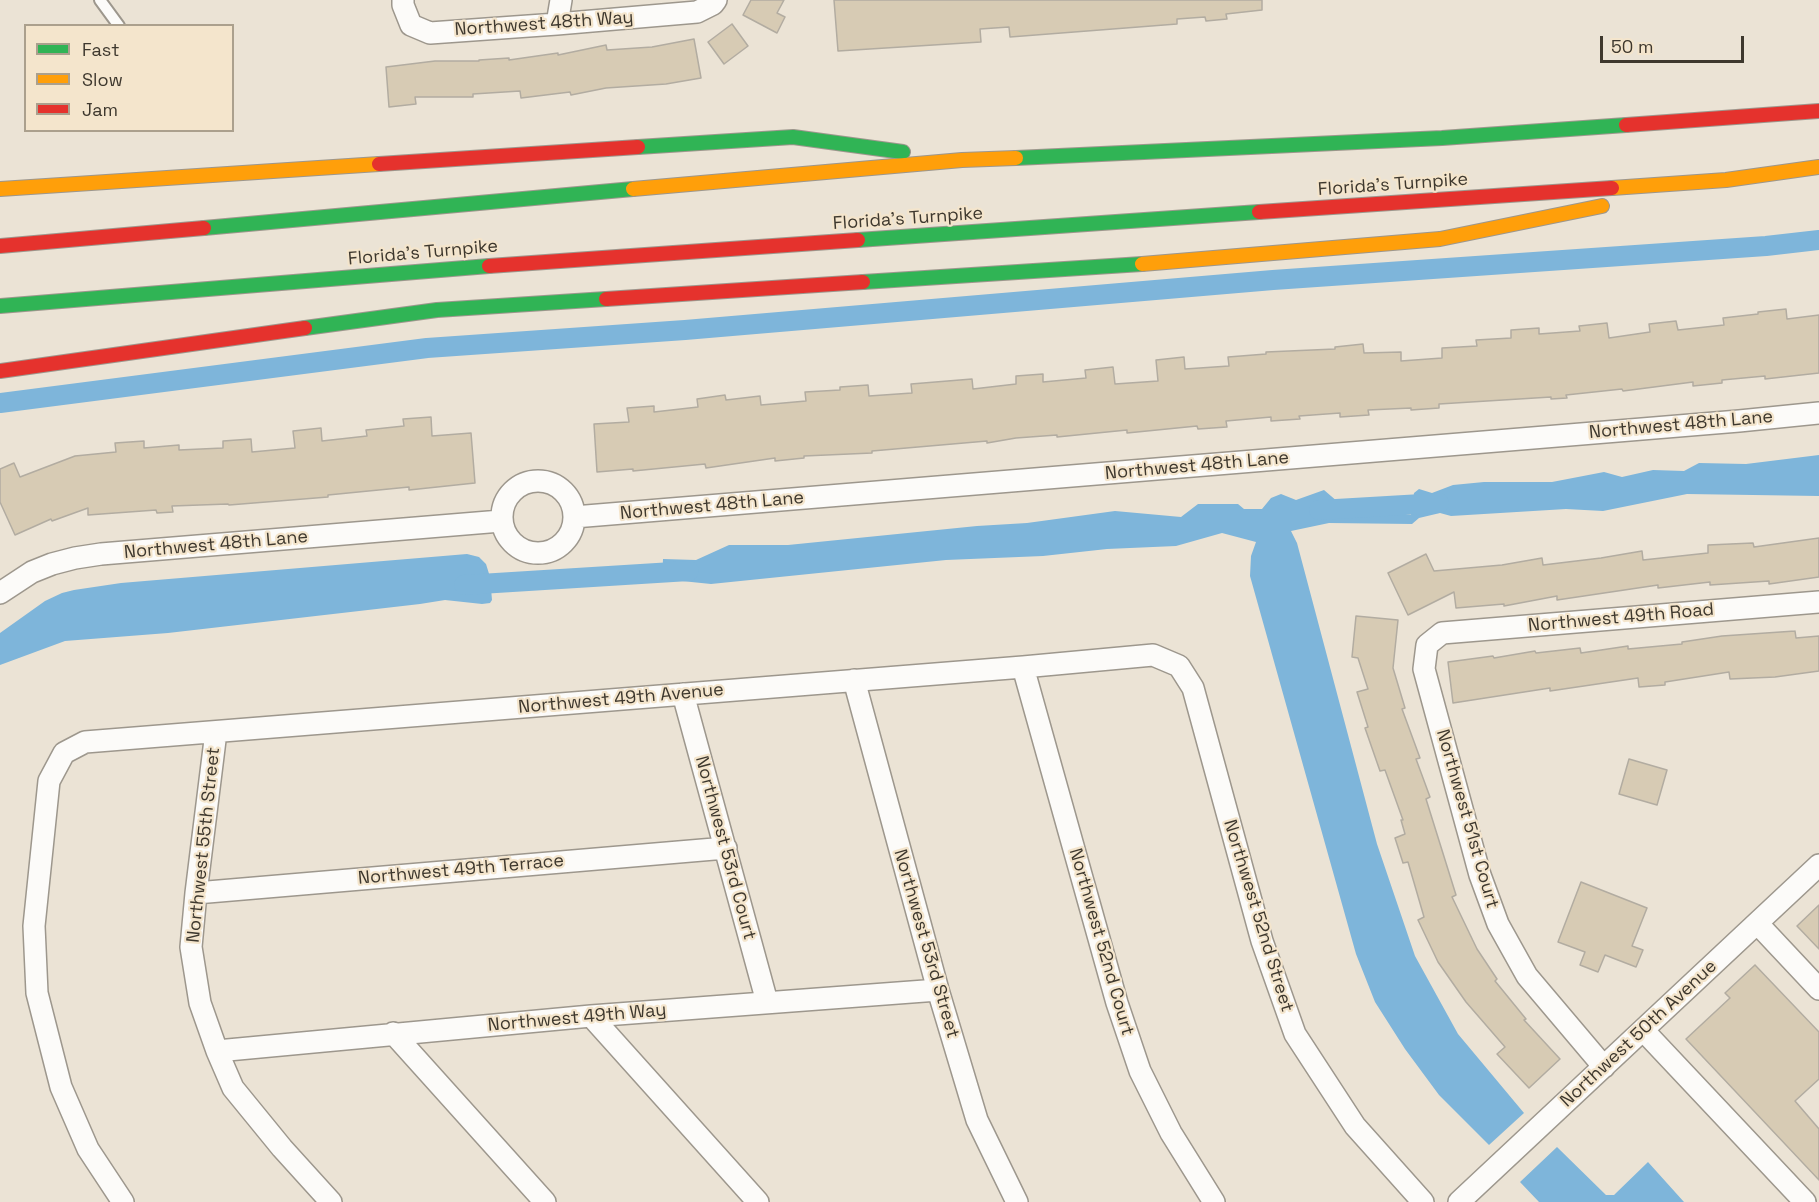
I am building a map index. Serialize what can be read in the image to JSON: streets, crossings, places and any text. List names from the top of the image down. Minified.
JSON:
{"streets":{"highway":["Florida's Turnpike"],"street":["Northwest 48th Way","Northwest 48th Lane","Northwest 49th Road","Northwest 49th Avenue","Northwest 51st Court","Northwest 55th Street","Northwest 53rd Court","Northwest 49th Terrace","Northwest 52nd Street","Northwest 52nd Court","Northwest 53rd Street","Northwest 49th Way","Northwest 50th Avenue"]},"crossings":[["Northwest 49th Road","Northwest 51st Court"],["Northwest 49th Avenue","Northwest 55th Street"],["Northwest 49th Avenue","Northwest 53rd Court"],["Northwest 49th Avenue","Northwest 52nd Street"],["Northwest 49th Avenue","Northwest 52nd Court"],["Northwest 49th Avenue","Northwest 53rd Street"],["Northwest 51st Court","Northwest 50th Avenue"],["Northwest 55th Street","Northwest 49th Terrace"],["Northwest 55th Street","Northwest 49th Way"],["Northwest 53rd Court","Northwest 49th Terrace"],["Northwest 53rd Court","Northwest 49th Way"],["Northwest 53rd Street","Northwest 49th Way"]],"legend":["Fast","Slow","Jam"],"scale_bar":"50 m"}
